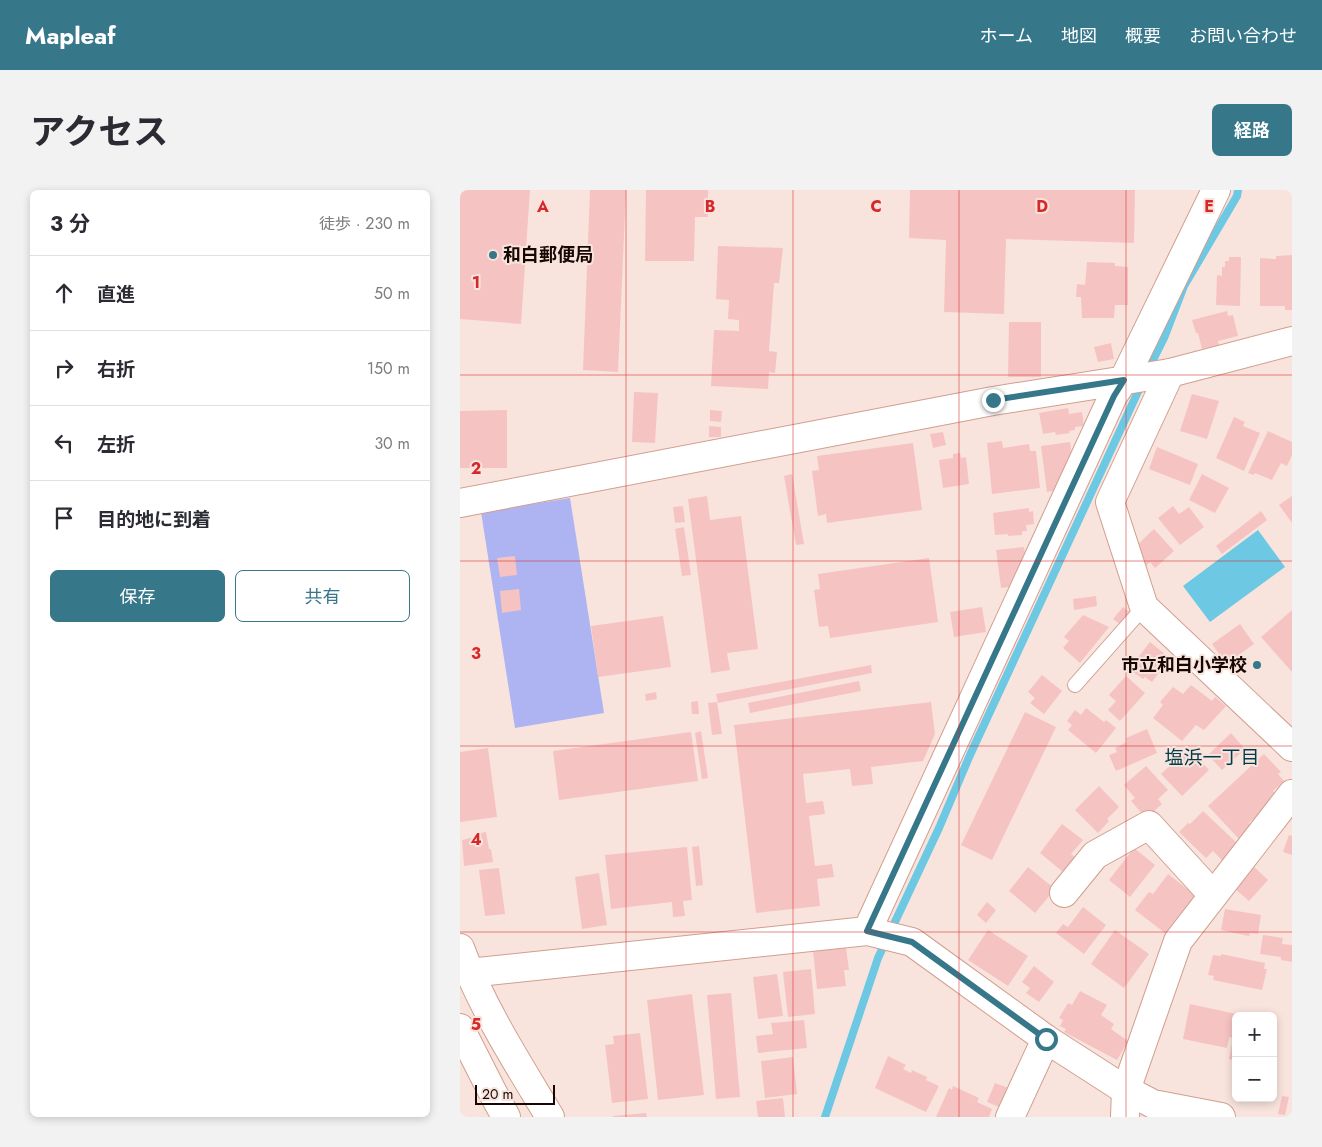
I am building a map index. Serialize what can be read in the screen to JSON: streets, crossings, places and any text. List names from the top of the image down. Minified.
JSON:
{"districts":["塩浜一丁目"],"places":["和白郵便局","市立和白小学校"],"scale_bar":"20 m","page":{"header":"Mapleaf","nav":["ホーム","地図","概要","お問い合わせ"],"title":"アクセス","buttons":["経路",["保存","共有"]],"heading":["3 分","徒歩 · 230 m"],"list":[["直進","50 m"],["右折","150 m"],["左折","30 m"],"目的地に到着"],"map_buttons":["+","−"],"scale":"20 m"},"grid":{"columns":["A","B","C","D","E"],"rows":["1","2","3","4","5"]}}
